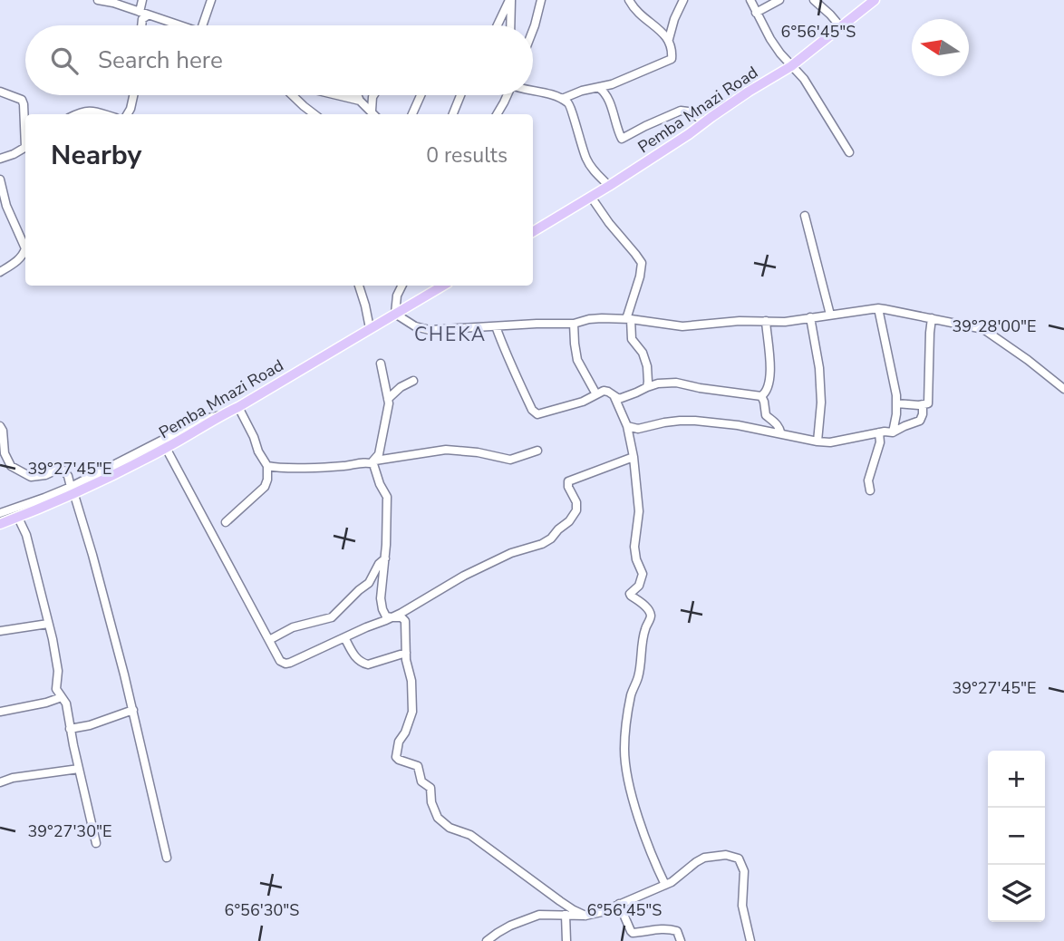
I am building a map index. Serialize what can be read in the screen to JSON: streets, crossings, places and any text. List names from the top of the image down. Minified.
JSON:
{"streets":{"main road":["Pemba Mnazi Road"]},"districts":["CHEKA"],"north":"left","page":{"search":"Search here","heading":["Nearby","0 results"],"map_buttons":["+","−"]},"coordinates":["6°56'45\"S","39°28'00\"E","39°27'45\"E","39°27'30\"E","6°56'30\"S"]}
